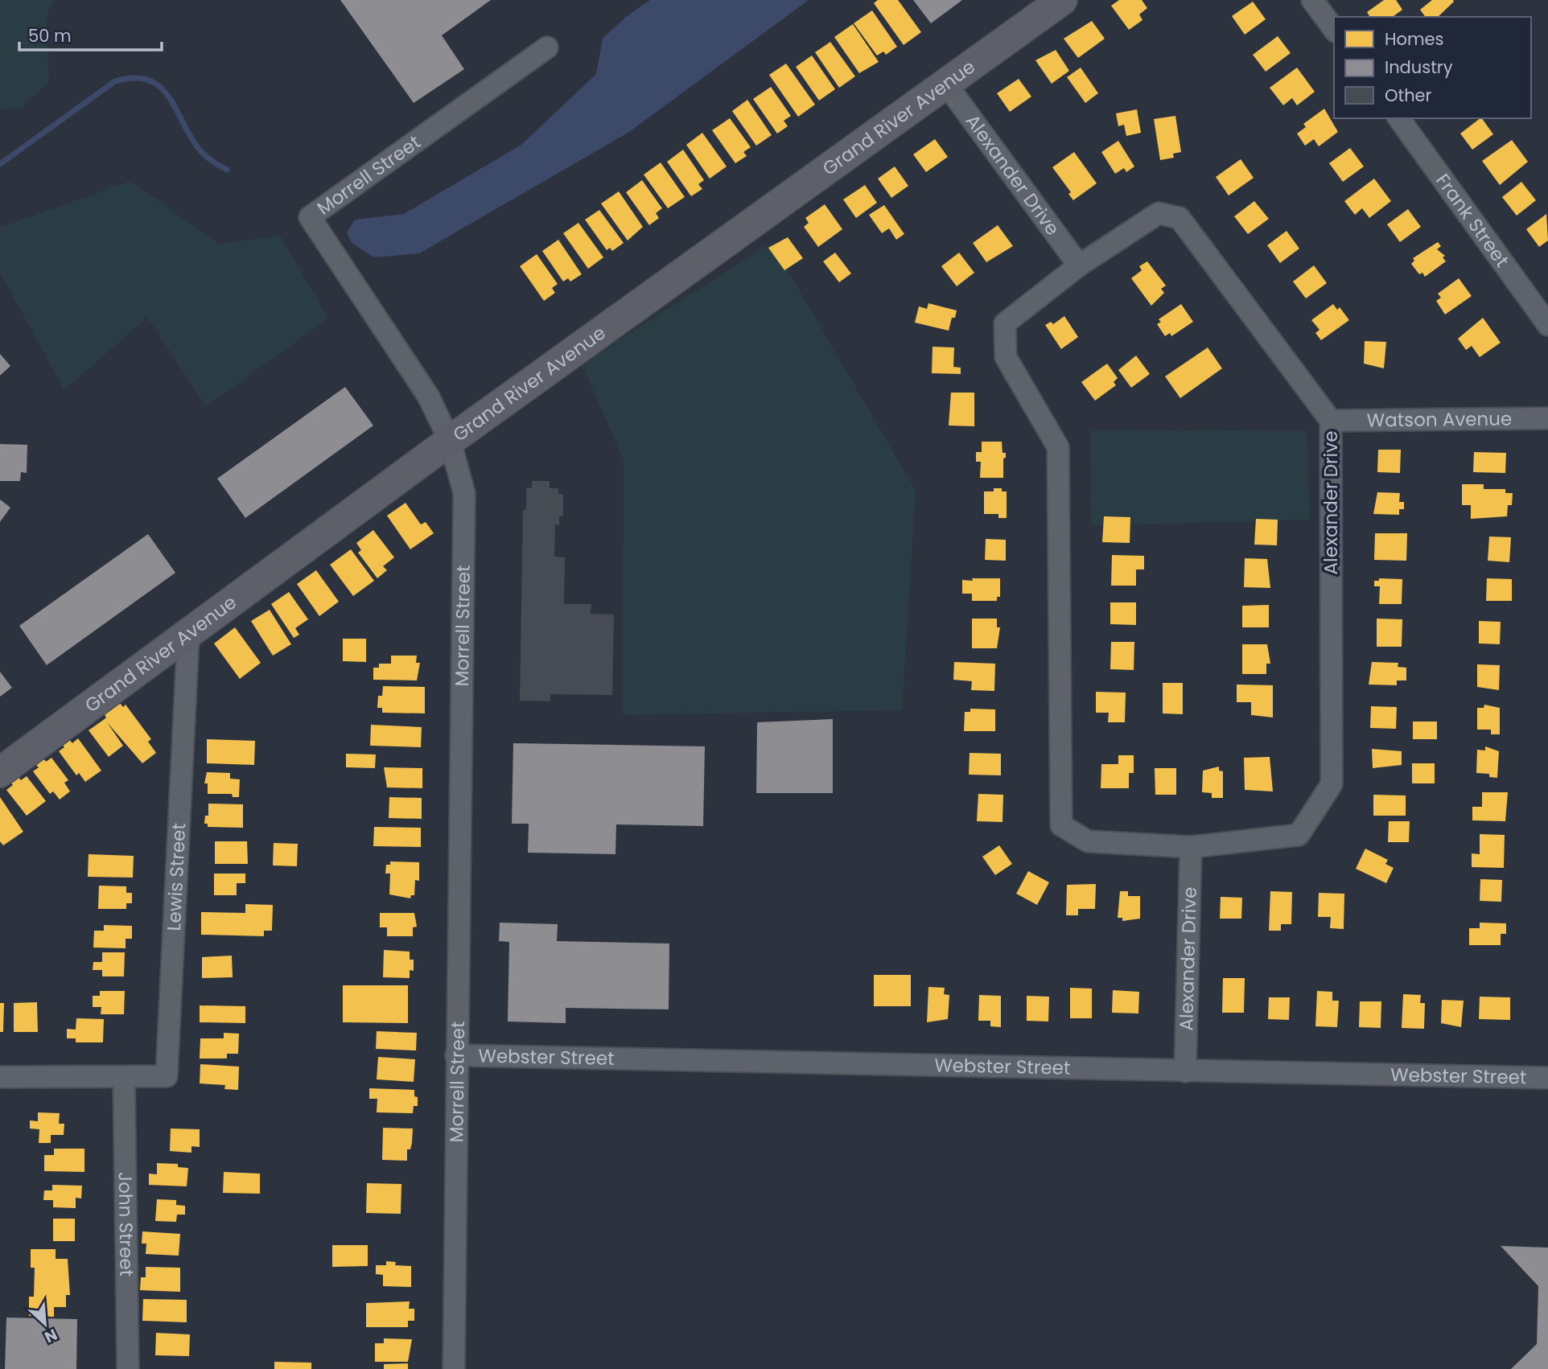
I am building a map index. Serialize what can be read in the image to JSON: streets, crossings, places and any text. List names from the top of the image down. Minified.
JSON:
{"streets":{"street":["Grand River Avenue","Morrell Street","Alexander Drive","Frank Street","Watson Avenue","Lewis Street","Webster Street","John Street"]},"crossings":[["Grand River Avenue","Morrell Street"],["Grand River Avenue","Alexander Drive"],["Grand River Avenue","Lewis Street"],["Morrell Street","Webster Street"],["Alexander Drive","Watson Avenue"],["Alexander Drive","Webster Street"],["Lewis Street","John Street"]],"legend":["Homes","Industry","Other"],"scale_bar":"50 m","north":"bottom right"}
